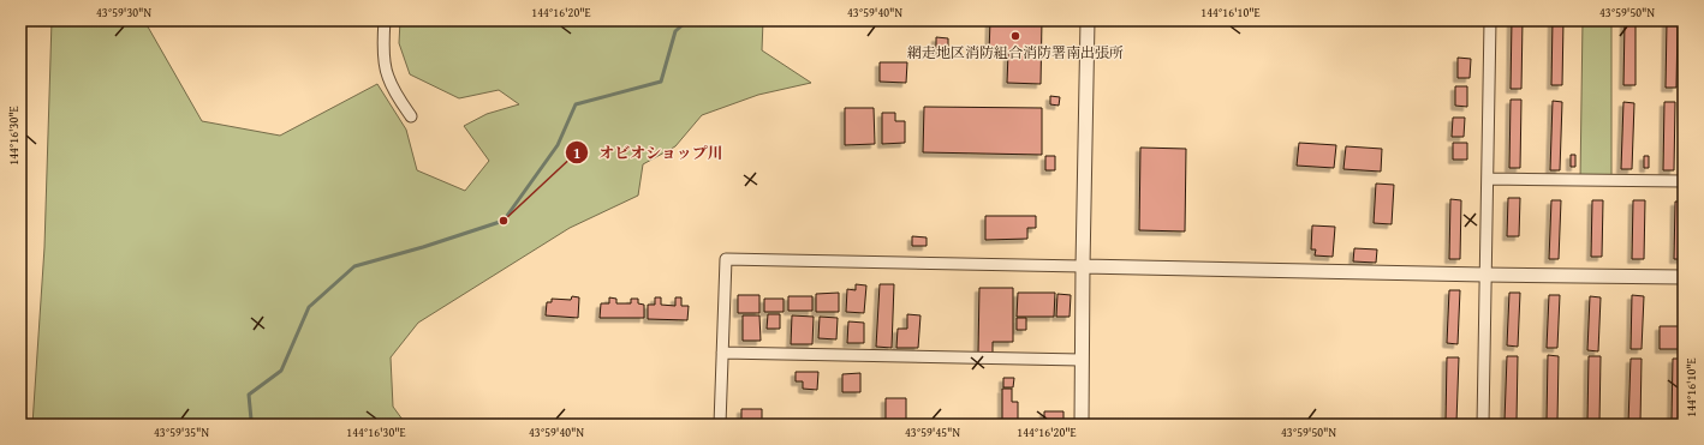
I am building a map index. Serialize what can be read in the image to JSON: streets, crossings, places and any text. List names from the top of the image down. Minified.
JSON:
{"places":["網走地区消防組合消防署南出張所","オビオショップ川"],"coordinates":["43°59'30\"N","144°16'20\"E","43°59'40\"N","144°16'10\"E","43°59'50\"N","144°16'30\"E","43°59'35\"N","43°59'45\"N"]}
